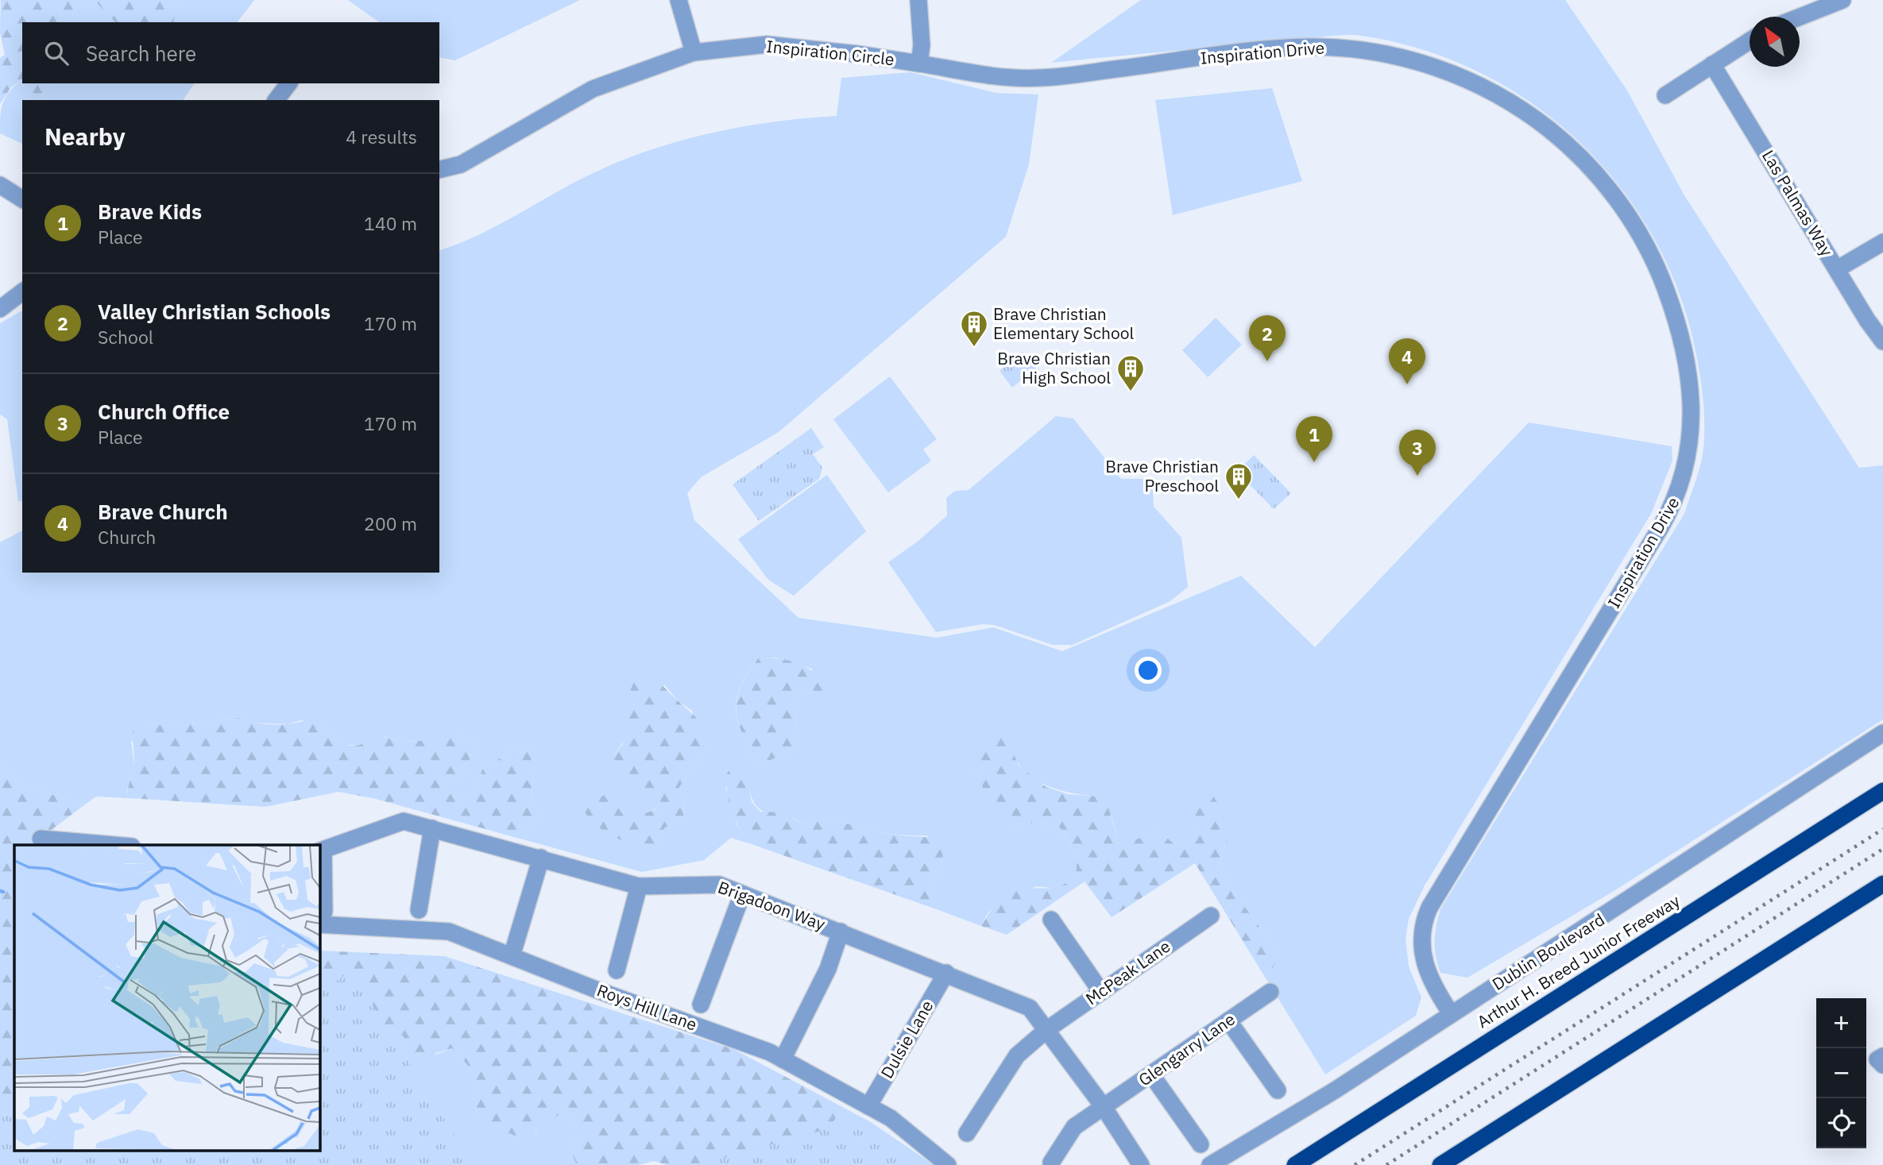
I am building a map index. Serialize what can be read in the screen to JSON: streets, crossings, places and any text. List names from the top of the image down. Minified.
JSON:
{"streets":{"highway":["Arthur H. Breed Junior Freeway"],"street":["Inspiration Circle","Inspiration Drive","Las Palmas Way","Brigadoon Way","Dublin Boulevard","McPeak Lane","Roys Hill Lane","Dulsie Lane","Glengarry Lane"]},"crossings":[["Inspiration Circle","Inspiration Drive"],["Inspiration Drive","Dublin Boulevard"],["Brigadoon Way","McPeak Lane"],["Brigadoon Way","Dulsie Lane"],["Brigadoon Way","Glengarry Lane"],["Roys Hill Lane","Dulsie Lane"]],"places":{"building":["Brave Christian Elementary School","Brave Christian High School","Brave Christian Preschool"]},"north":"top left","page":{"search":"Search here","heading":["Nearby","4 results"],"list":[{"mark":"1","name":"Brave Kids","note":"Place","value":"140 m"},{"mark":"2","name":"Valley Christian Schools","note":"School","value":"170 m"},{"mark":"3","name":"Church Office","note":"Place","value":"170 m"},{"mark":"4","name":"Brave Church","note":"Church","value":"200 m"}],"pins":["2","4","1","3"],"map_buttons":["+","−"]}}
